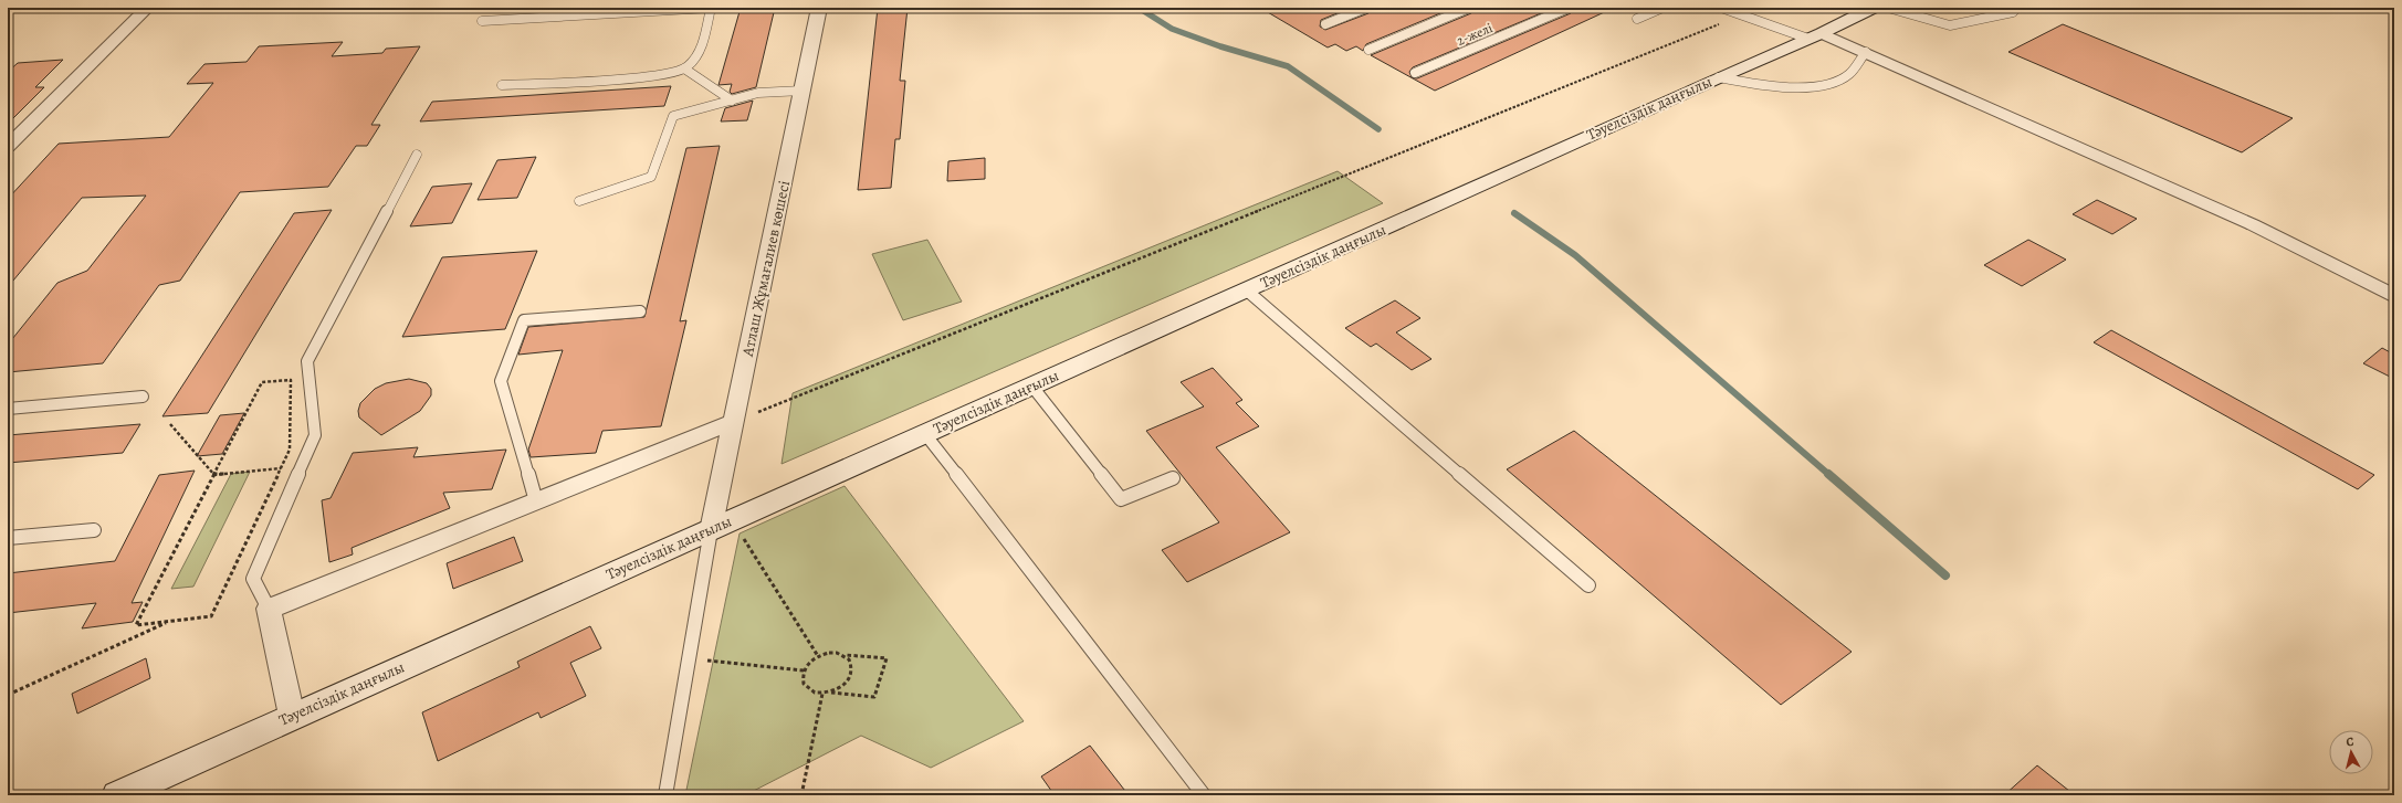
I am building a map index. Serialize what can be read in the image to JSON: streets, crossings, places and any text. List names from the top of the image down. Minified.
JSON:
{"streets":{"street":["Тәуелсіздік даңғылы","Атлаш Жұмағалиев көшесі"],"lane":["2-желі"]},"crossings":[["Тәуелсіздік даңғылы","Атлаш Жұмағалиев көшесі"]],"north":"top"}
